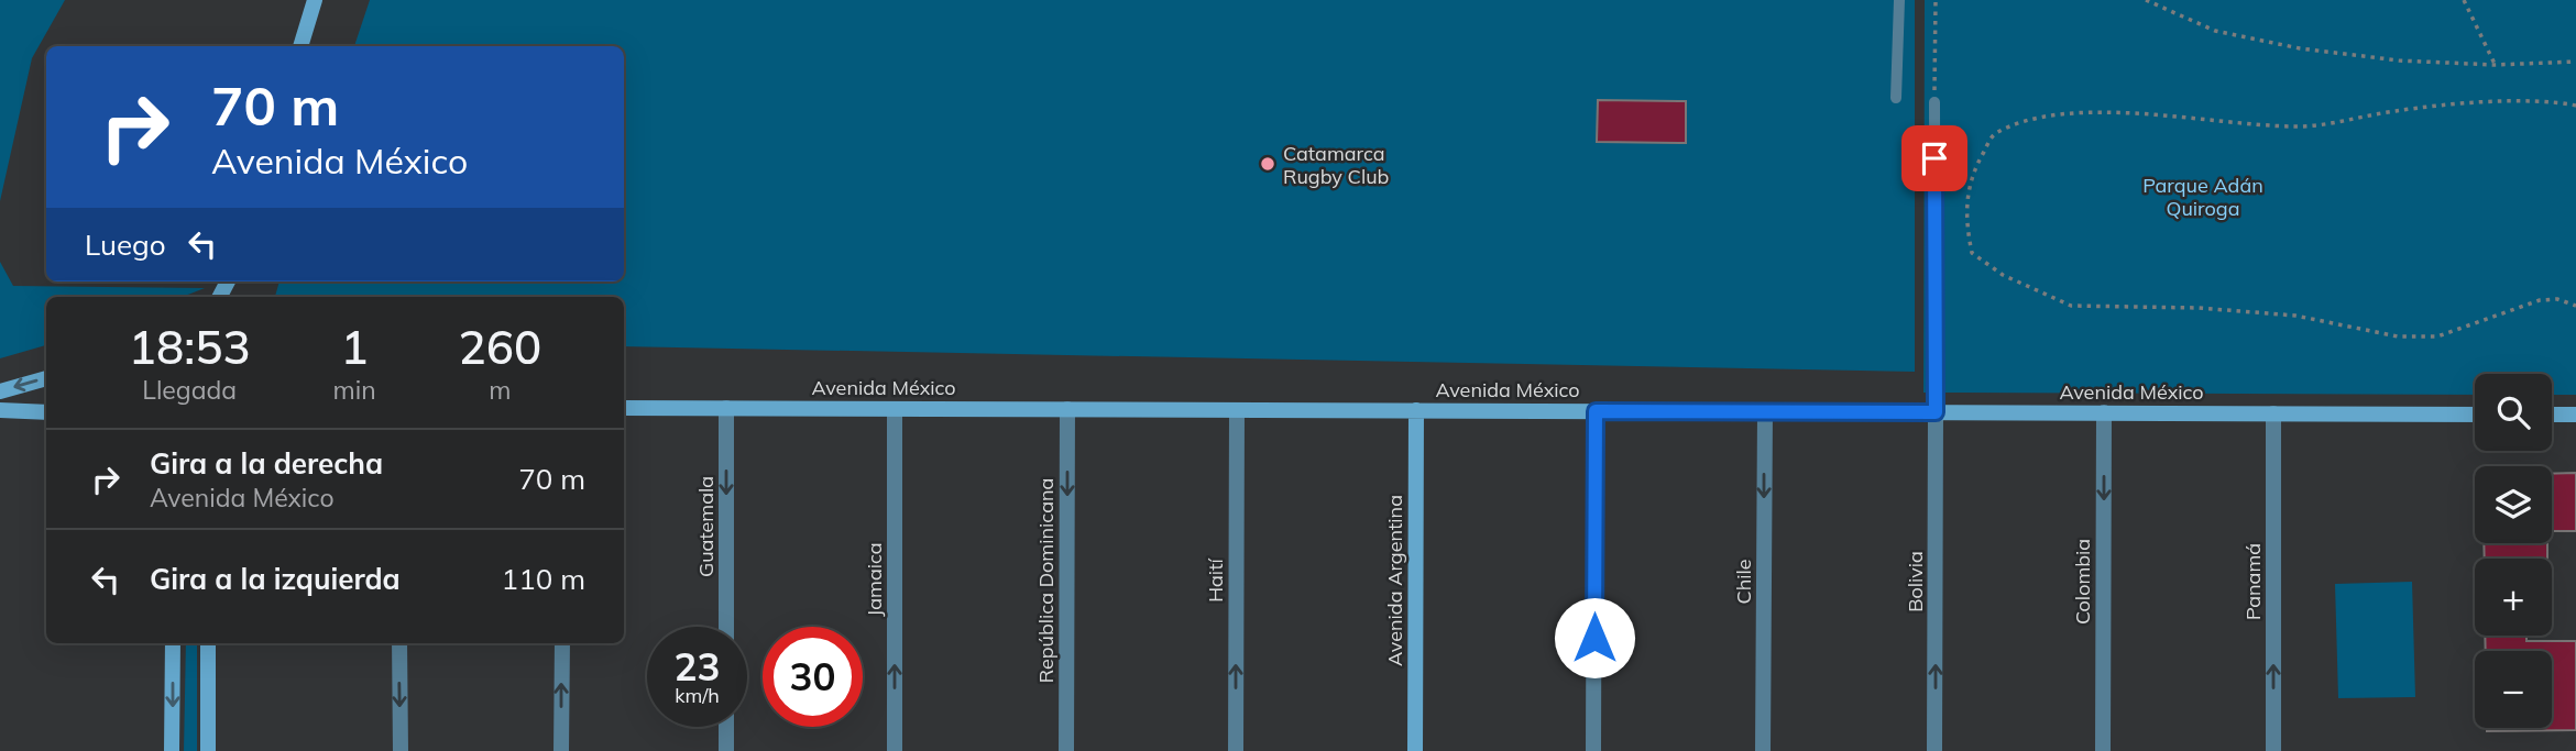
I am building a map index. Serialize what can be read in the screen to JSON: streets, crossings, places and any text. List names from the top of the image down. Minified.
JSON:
{"streets":{"main road":["Avenida México","Avenida Argentina"],"street":["Guatemala","Jamaica","República Dominicana","Haití","Chile","Bolivia","Colombia","Panamá"]},"crossings":[["Avenida México","Guatemala"],["Avenida México","Jamaica"],["Avenida México","República Dominicana"],["Avenida México","Haití"],["Avenida México","Avenida Argentina"],["Avenida México","Chile"],["Avenida México","Bolivia"],["Avenida México","Colombia"],["Avenida México","Panamá"]],"one_way":["Guatemala","Jamaica","República Dominicana","Haití","Chile","Bolivia","Colombia","Panamá"],"parks":["Parque Adán Quiroga"],"places":["Catamarca Rugby Club"],"page":{"turn":["70 m","Avenida México"],"then":"Luego","eta":["18:53","Llegada","1","min","260","m"],"map_buttons":["+","−"],"list":[{"name":"Gira a la derecha","note":"Avenida México","value":"70 m"},{"name":"Gira a la izquierda","value":"110 m"}],"speed":"23 km/h","limit":"30"}}
